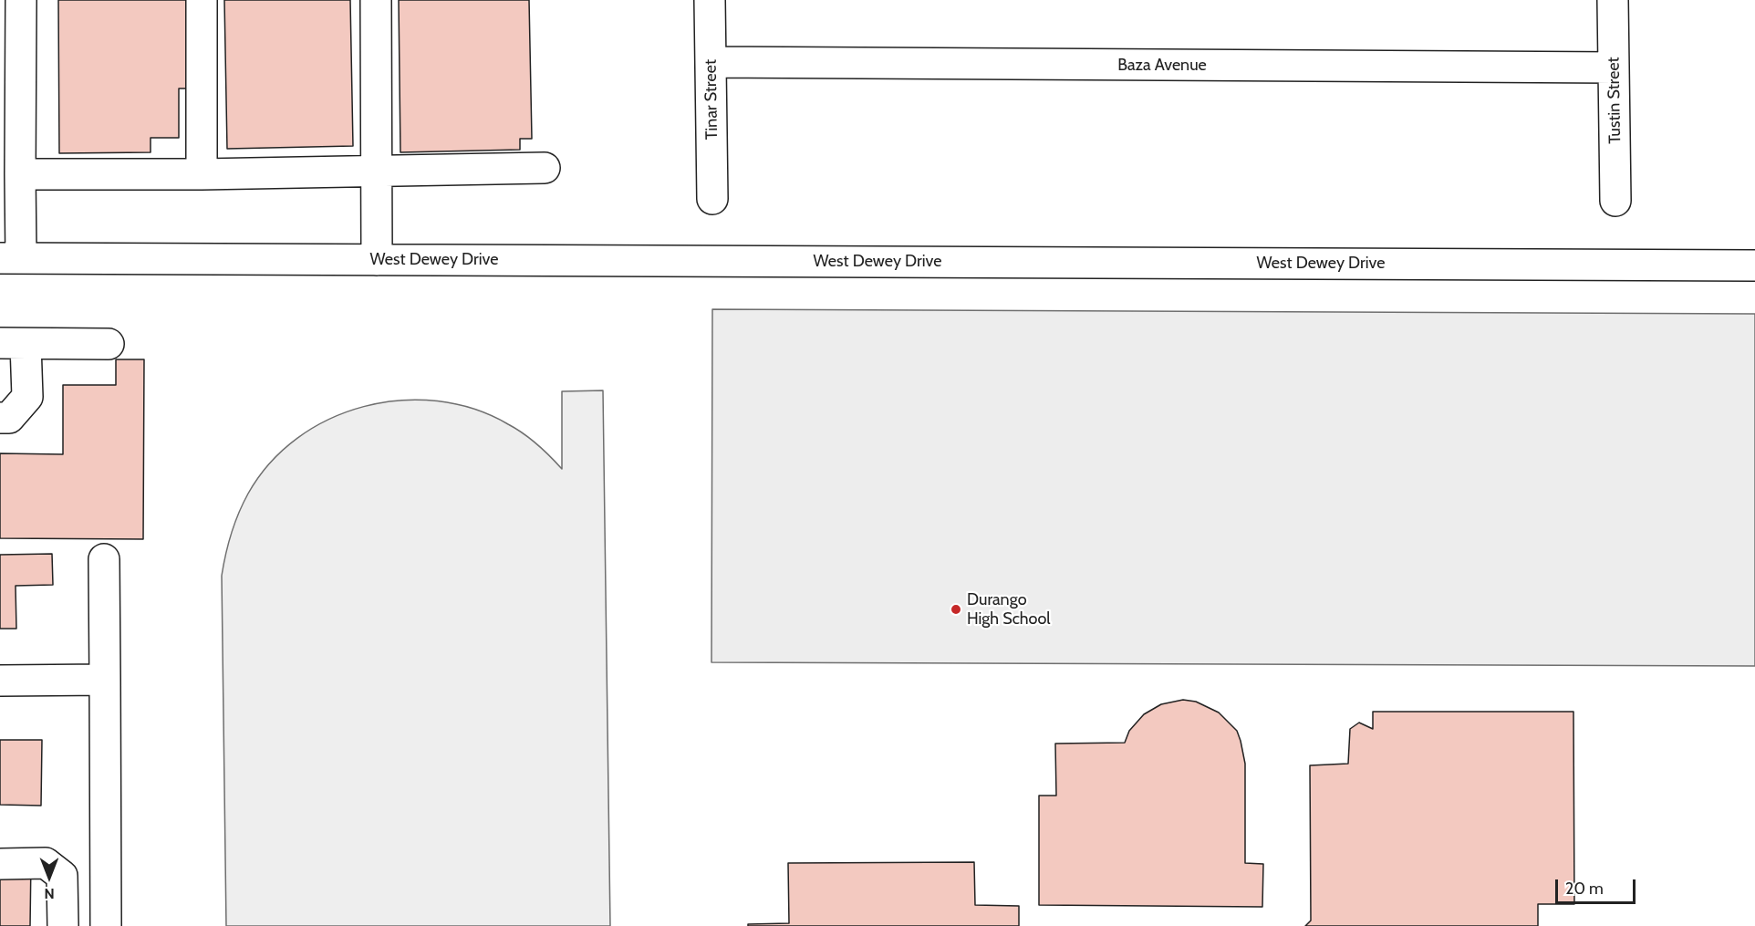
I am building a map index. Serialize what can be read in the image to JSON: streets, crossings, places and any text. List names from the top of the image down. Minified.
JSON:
{"streets":{"street":["Baza Avenue","Tinar Street","Tustin Street","West Dewey Drive"]},"crossings":[["Baza Avenue","Tinar Street"],["Baza Avenue","Tustin Street"]],"places":["Durango High School"],"scale_bar":"20 m","north":"bottom"}
